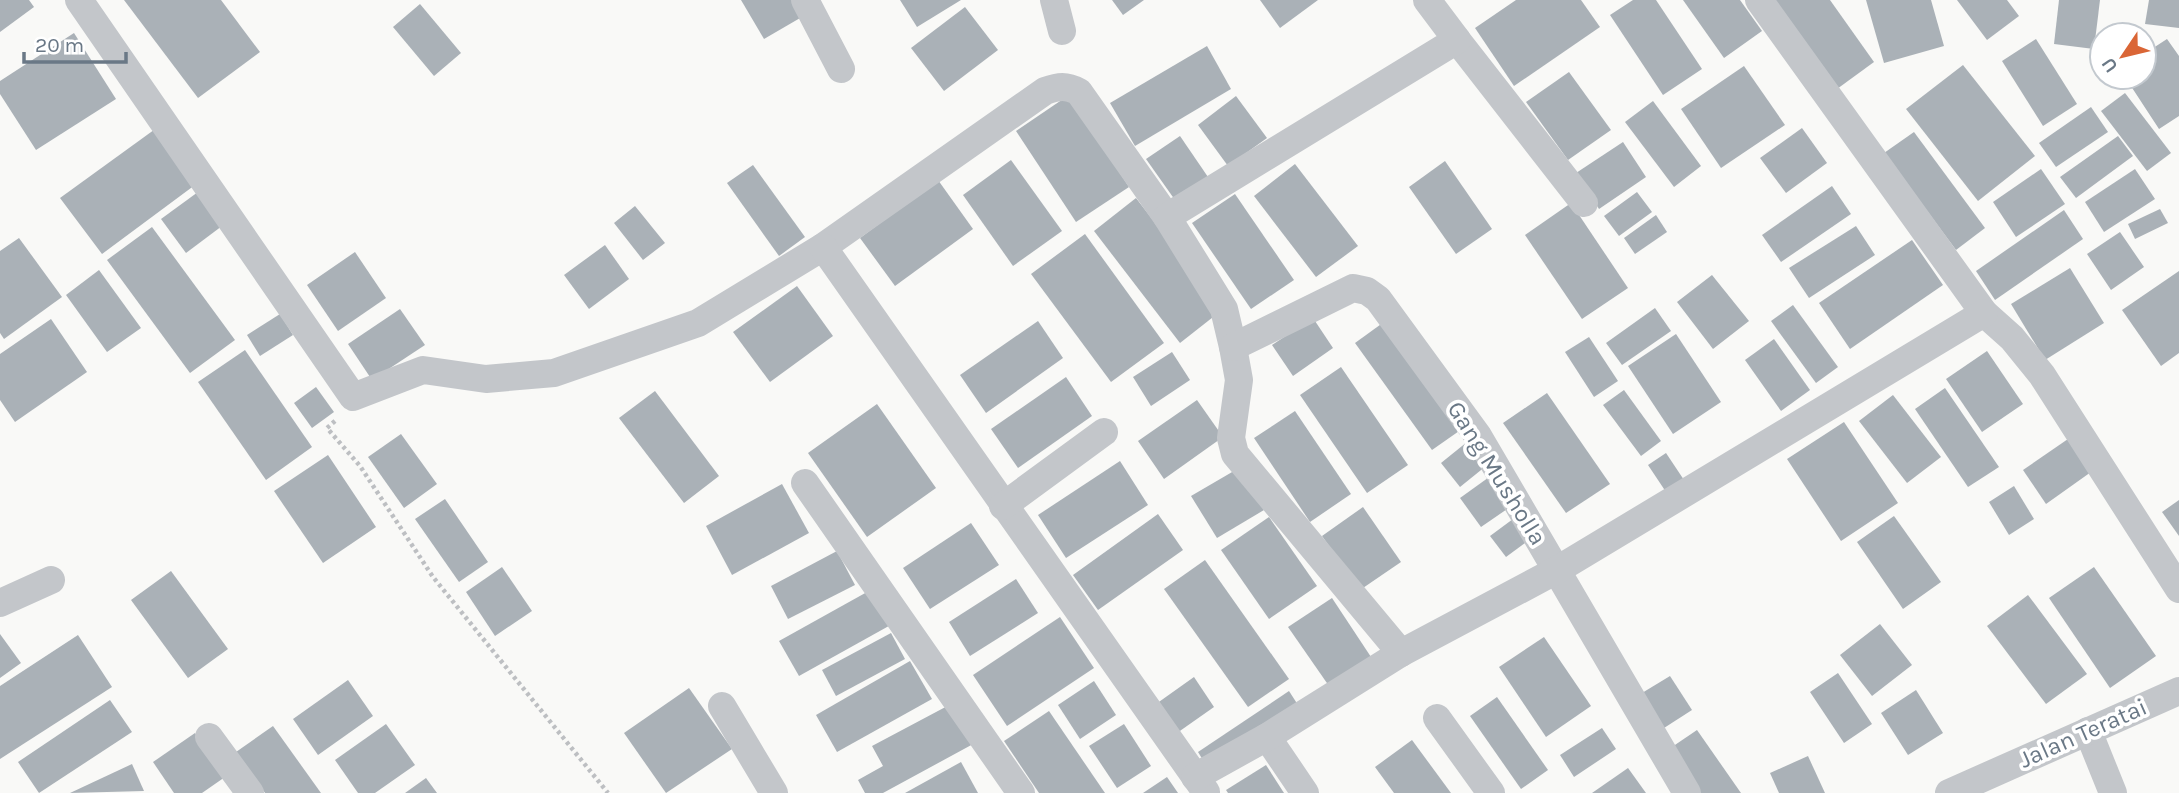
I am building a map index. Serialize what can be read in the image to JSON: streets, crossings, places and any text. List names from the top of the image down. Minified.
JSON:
{"streets":{"street":["Gang Musholla","Jalan Teratai"]},"scale_bar":"20 m","north":"bottom left"}
